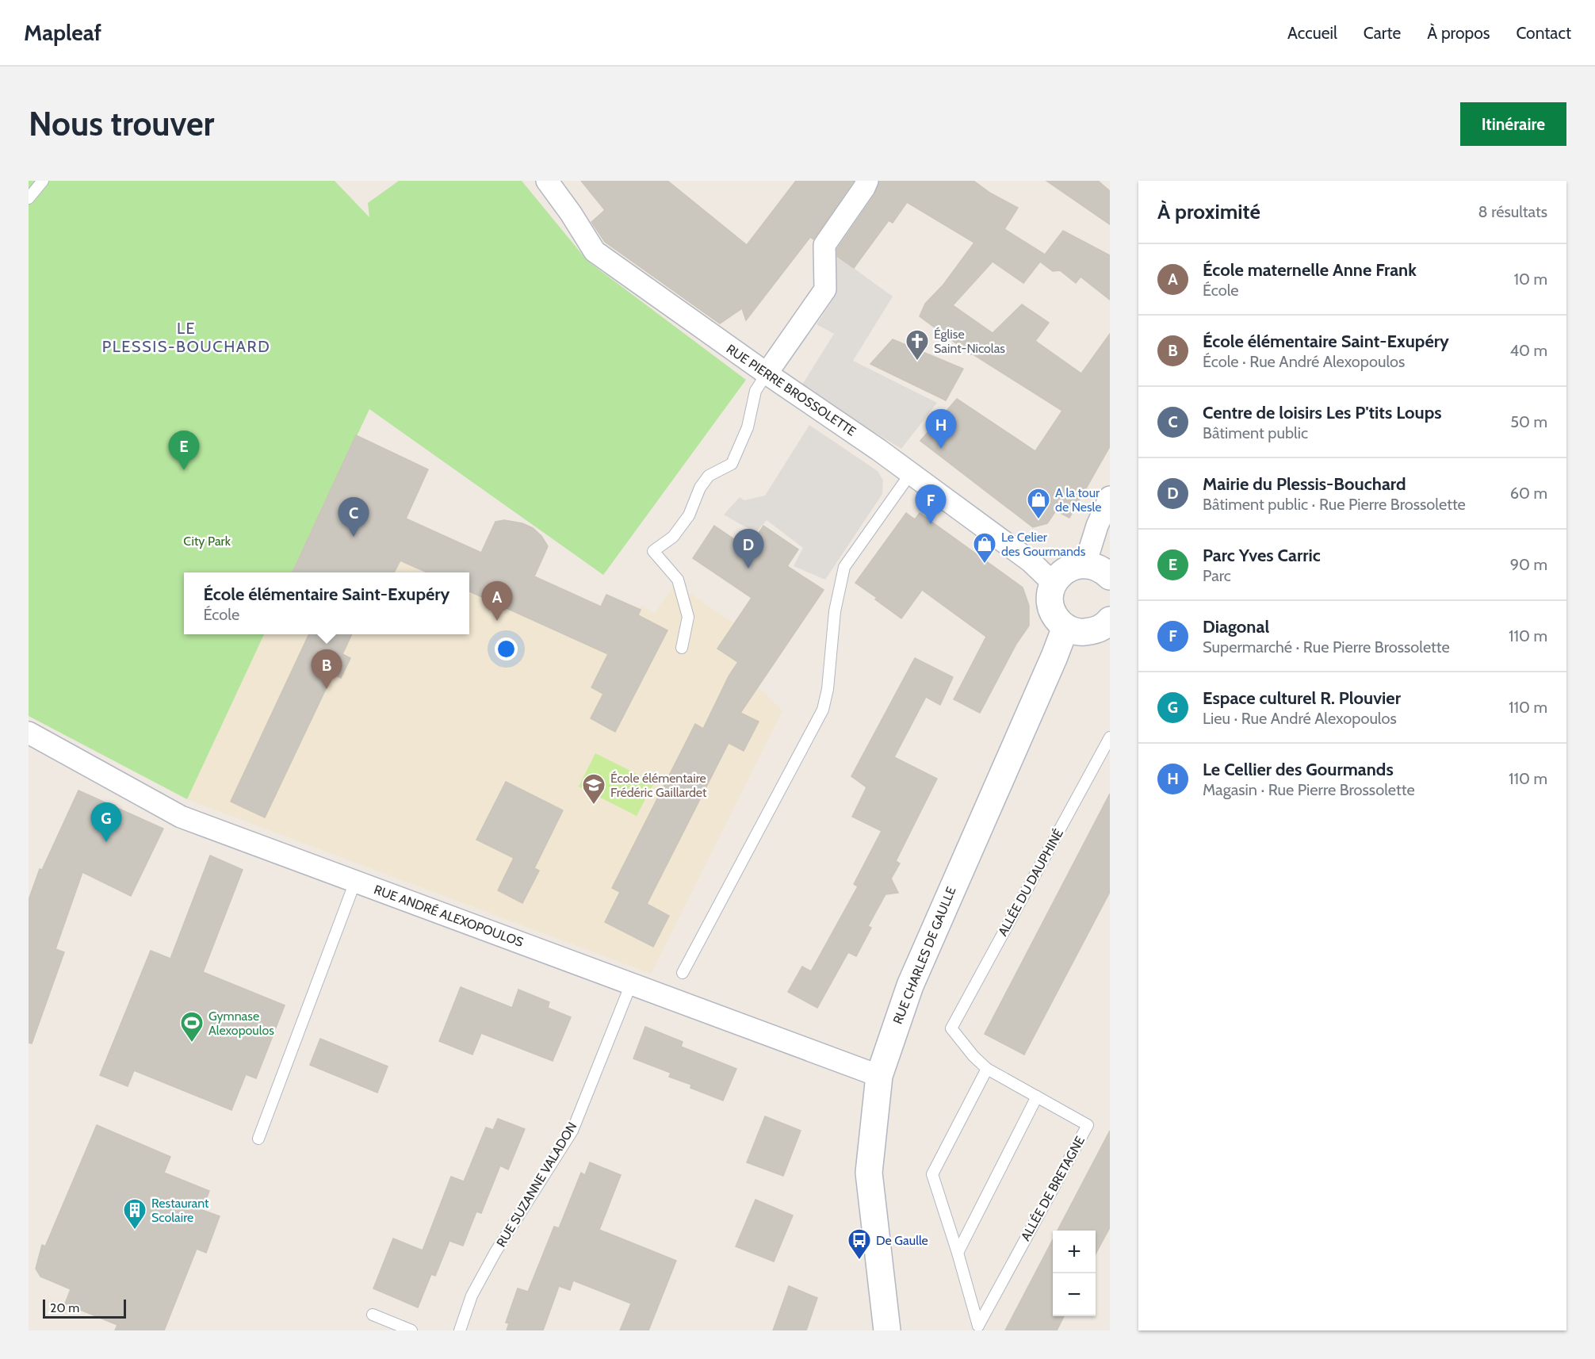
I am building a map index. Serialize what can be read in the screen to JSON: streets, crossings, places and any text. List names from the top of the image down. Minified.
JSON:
{"streets":{"street":["RUE PIERRE BROSSOLETTE","RUE ANDRÉ ALEXOPOULOS","RUE CHARLES DE GAULLE"],"lane":["ALLÉE DU DAUPHINÉ","RUE SUZANNE VALADON","ALLÉE DE BRETAGNE"]},"crossings":[["ALLÉE DU DAUPHINÉ","ALLÉE DE BRETAGNE"],["RUE ANDRÉ ALEXOPOULOS","RUE CHARLES DE GAULLE"],["RUE ANDRÉ ALEXOPOULOS","RUE SUZANNE VALADON"]],"districts":["LE PLESSIS-BOUCHARD"],"parks":["City Park"],"places":{"church":["Église Saint-Nicolas"],"shop":["A la tour de Nesle","Le Celier des Gourmands"],"school or university":["École élémentaire Frédéric Gaillardet"],"sports":["Gymnase Alexopoulos"],"building":["Restaurant Scolaire"],"bus stop":["De Gaulle"]},"scale_bar":"20 m","page":{"header":"Mapleaf","nav":["Accueil","Carte","À propos","Contact"],"buttons":"Itinéraire","title":"Nous trouver","heading":["À proximité","8 résultats"],"list":[{"mark":"A","name":"École maternelle Anne Frank","note":"École","value":"10 m"},{"mark":"B","name":"École élémentaire Saint-Exupéry","note":"École · Rue André Alexopoulos","value":"40 m"},{"mark":"C","name":"Centre de loisirs Les P'tits Loups","note":"Bâtiment public","value":"50 m"},{"mark":"D","name":"Mairie du Plessis-Bouchard","note":"Bâtiment public · Rue Pierre Brossolette","value":"60 m"},{"mark":"E","name":"Parc Yves Carric","note":"Parc","value":"90 m"},{"mark":"F","name":"Diagonal","note":"Supermarché · Rue Pierre Brossolette","value":"110 m"},{"mark":"G","name":"Espace culturel R. Plouvier","note":"Lieu · Rue André Alexopoulos","value":"110 m"},{"mark":"H","name":"Le Cellier des Gourmands","note":"Magasin · Rue Pierre Brossolette","value":"110 m"}],"pins":["H","E","F","C","D","A","B","G"],"popup":["École élémentaire Saint-Exupéry","École"],"map_buttons":["+","−"],"scale":"20 m"}}
